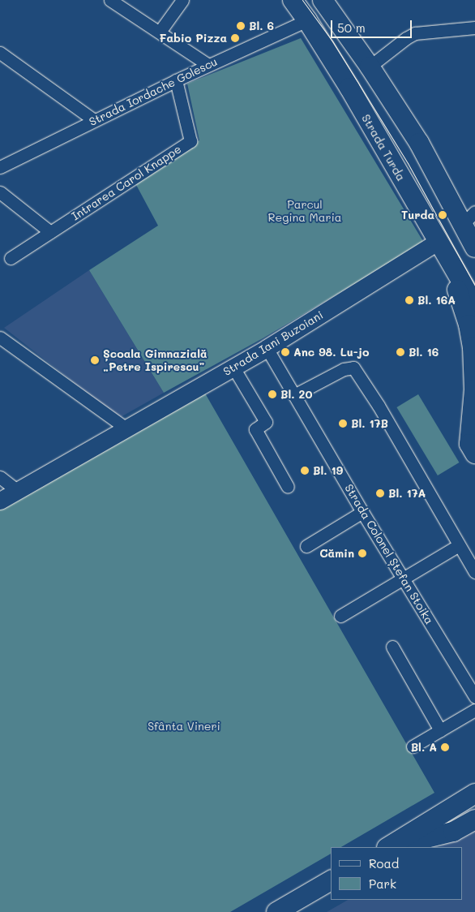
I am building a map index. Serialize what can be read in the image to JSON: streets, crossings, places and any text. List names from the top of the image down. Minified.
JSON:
{"streets":{"main road":["Strada Turda"],"street":["Strada Iordache Golescu","Intrarea Carol Knappe","Strada Iani Buzoiani","Strada Colonel Ștefan Stoika"]},"crossings":[["Strada Iordache Golescu","Strada Turda"],["Strada Iordache Golescu","Intrarea Carol Knappe"],["Strada Turda","Strada Iani Buzoiani"],["Strada Iani Buzoiani","Strada Colonel Ștefan Stoika"]],"parks":["Parcul Regina Maria","Sfânta Vineri"],"places":["Bl. 6","Fabio Pizza","Turda","Bl. 16A","Anc 98. Lu-jo","Bl. 16","Școala Gimnazială „Petre Ispirescu”","Bl. 20","Bl. 17B","Bl. 19","Bl. 17A","Cămin","Bl. A"],"legend":["Road","Park"],"scale_bar":"50 m"}
